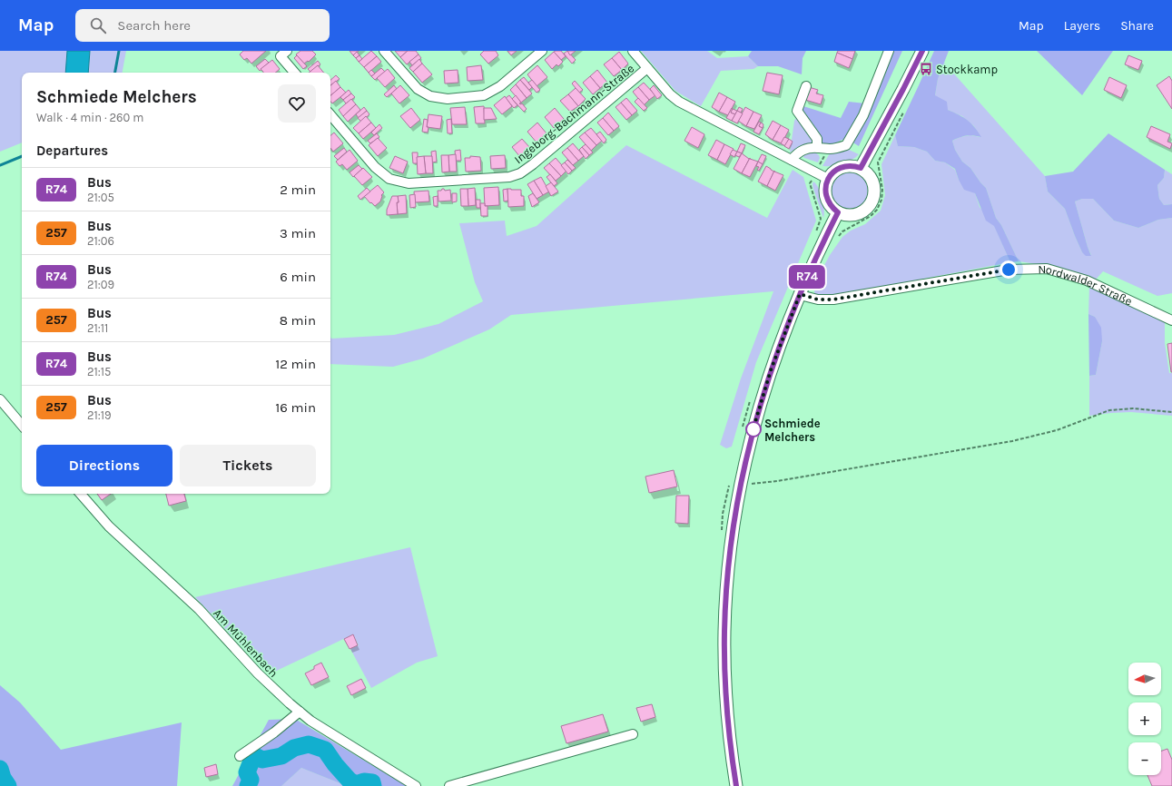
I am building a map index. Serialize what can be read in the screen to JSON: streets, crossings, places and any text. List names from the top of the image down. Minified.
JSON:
{"streets":{"street":["Ingeborg-Bachmann-Straße","Nordwalder Straße","Am Mühlenbach"]},"places":{"bus stop":["Stockkamp"],"other":["Schmiede Melchers"]},"lines":["bus line R74"],"north":"left","page":{"header":"Map","search":"Search here","nav":["Map","Layers","Share"],"on_map":"R74","heading":[["Schmiede Melchers","Walk · 4 min · 260 m"],"Departures"],"list":[{"mark":"R74","name":"Bus","note":"21:05","value":"2 min"},{"mark":"257","name":"Bus","note":"21:06","value":"3 min"},{"mark":"R74","name":"Bus","note":"21:09","value":"6 min"},{"mark":"257","name":"Bus","note":"21:11","value":"8 min"},{"mark":"R74","name":"Bus","note":"21:15","value":"12 min"},{"mark":"257","name":"Bus","note":"21:19","value":"16 min"}],"buttons":["Directions","Tickets"],"map_buttons":["+","−"]}}
